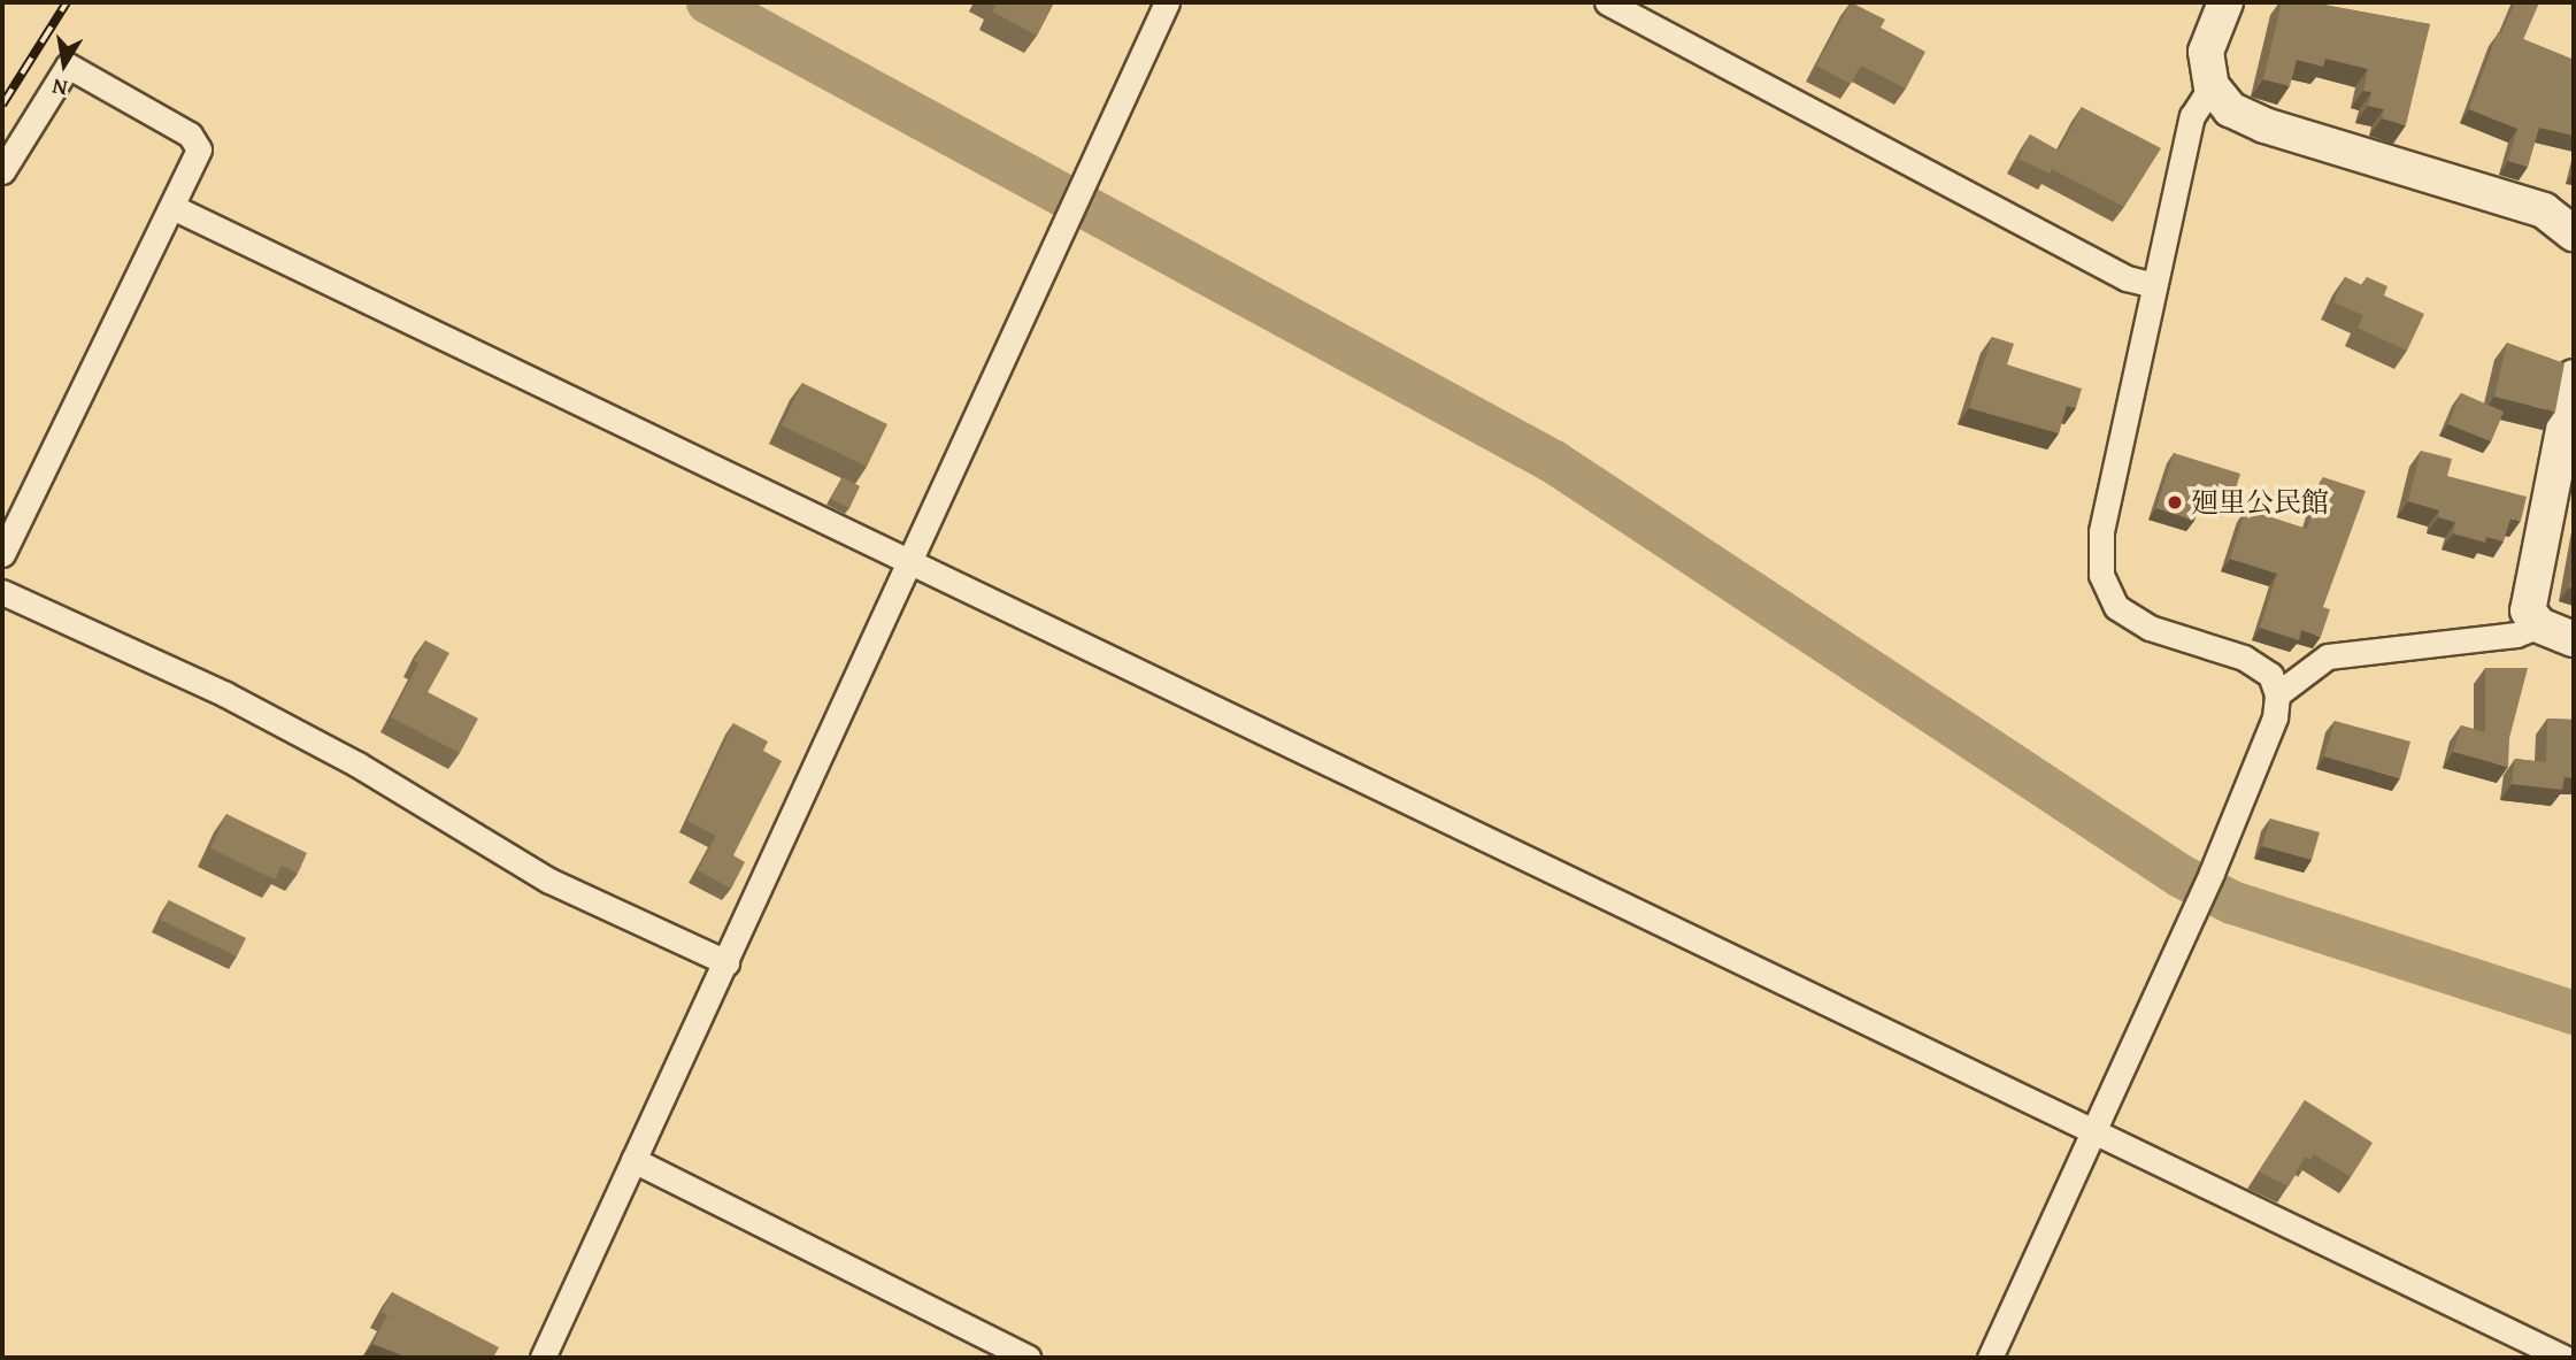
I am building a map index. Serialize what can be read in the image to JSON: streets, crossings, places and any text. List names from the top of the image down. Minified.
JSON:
{"places":["廻里公民館"],"north":"bottom"}
